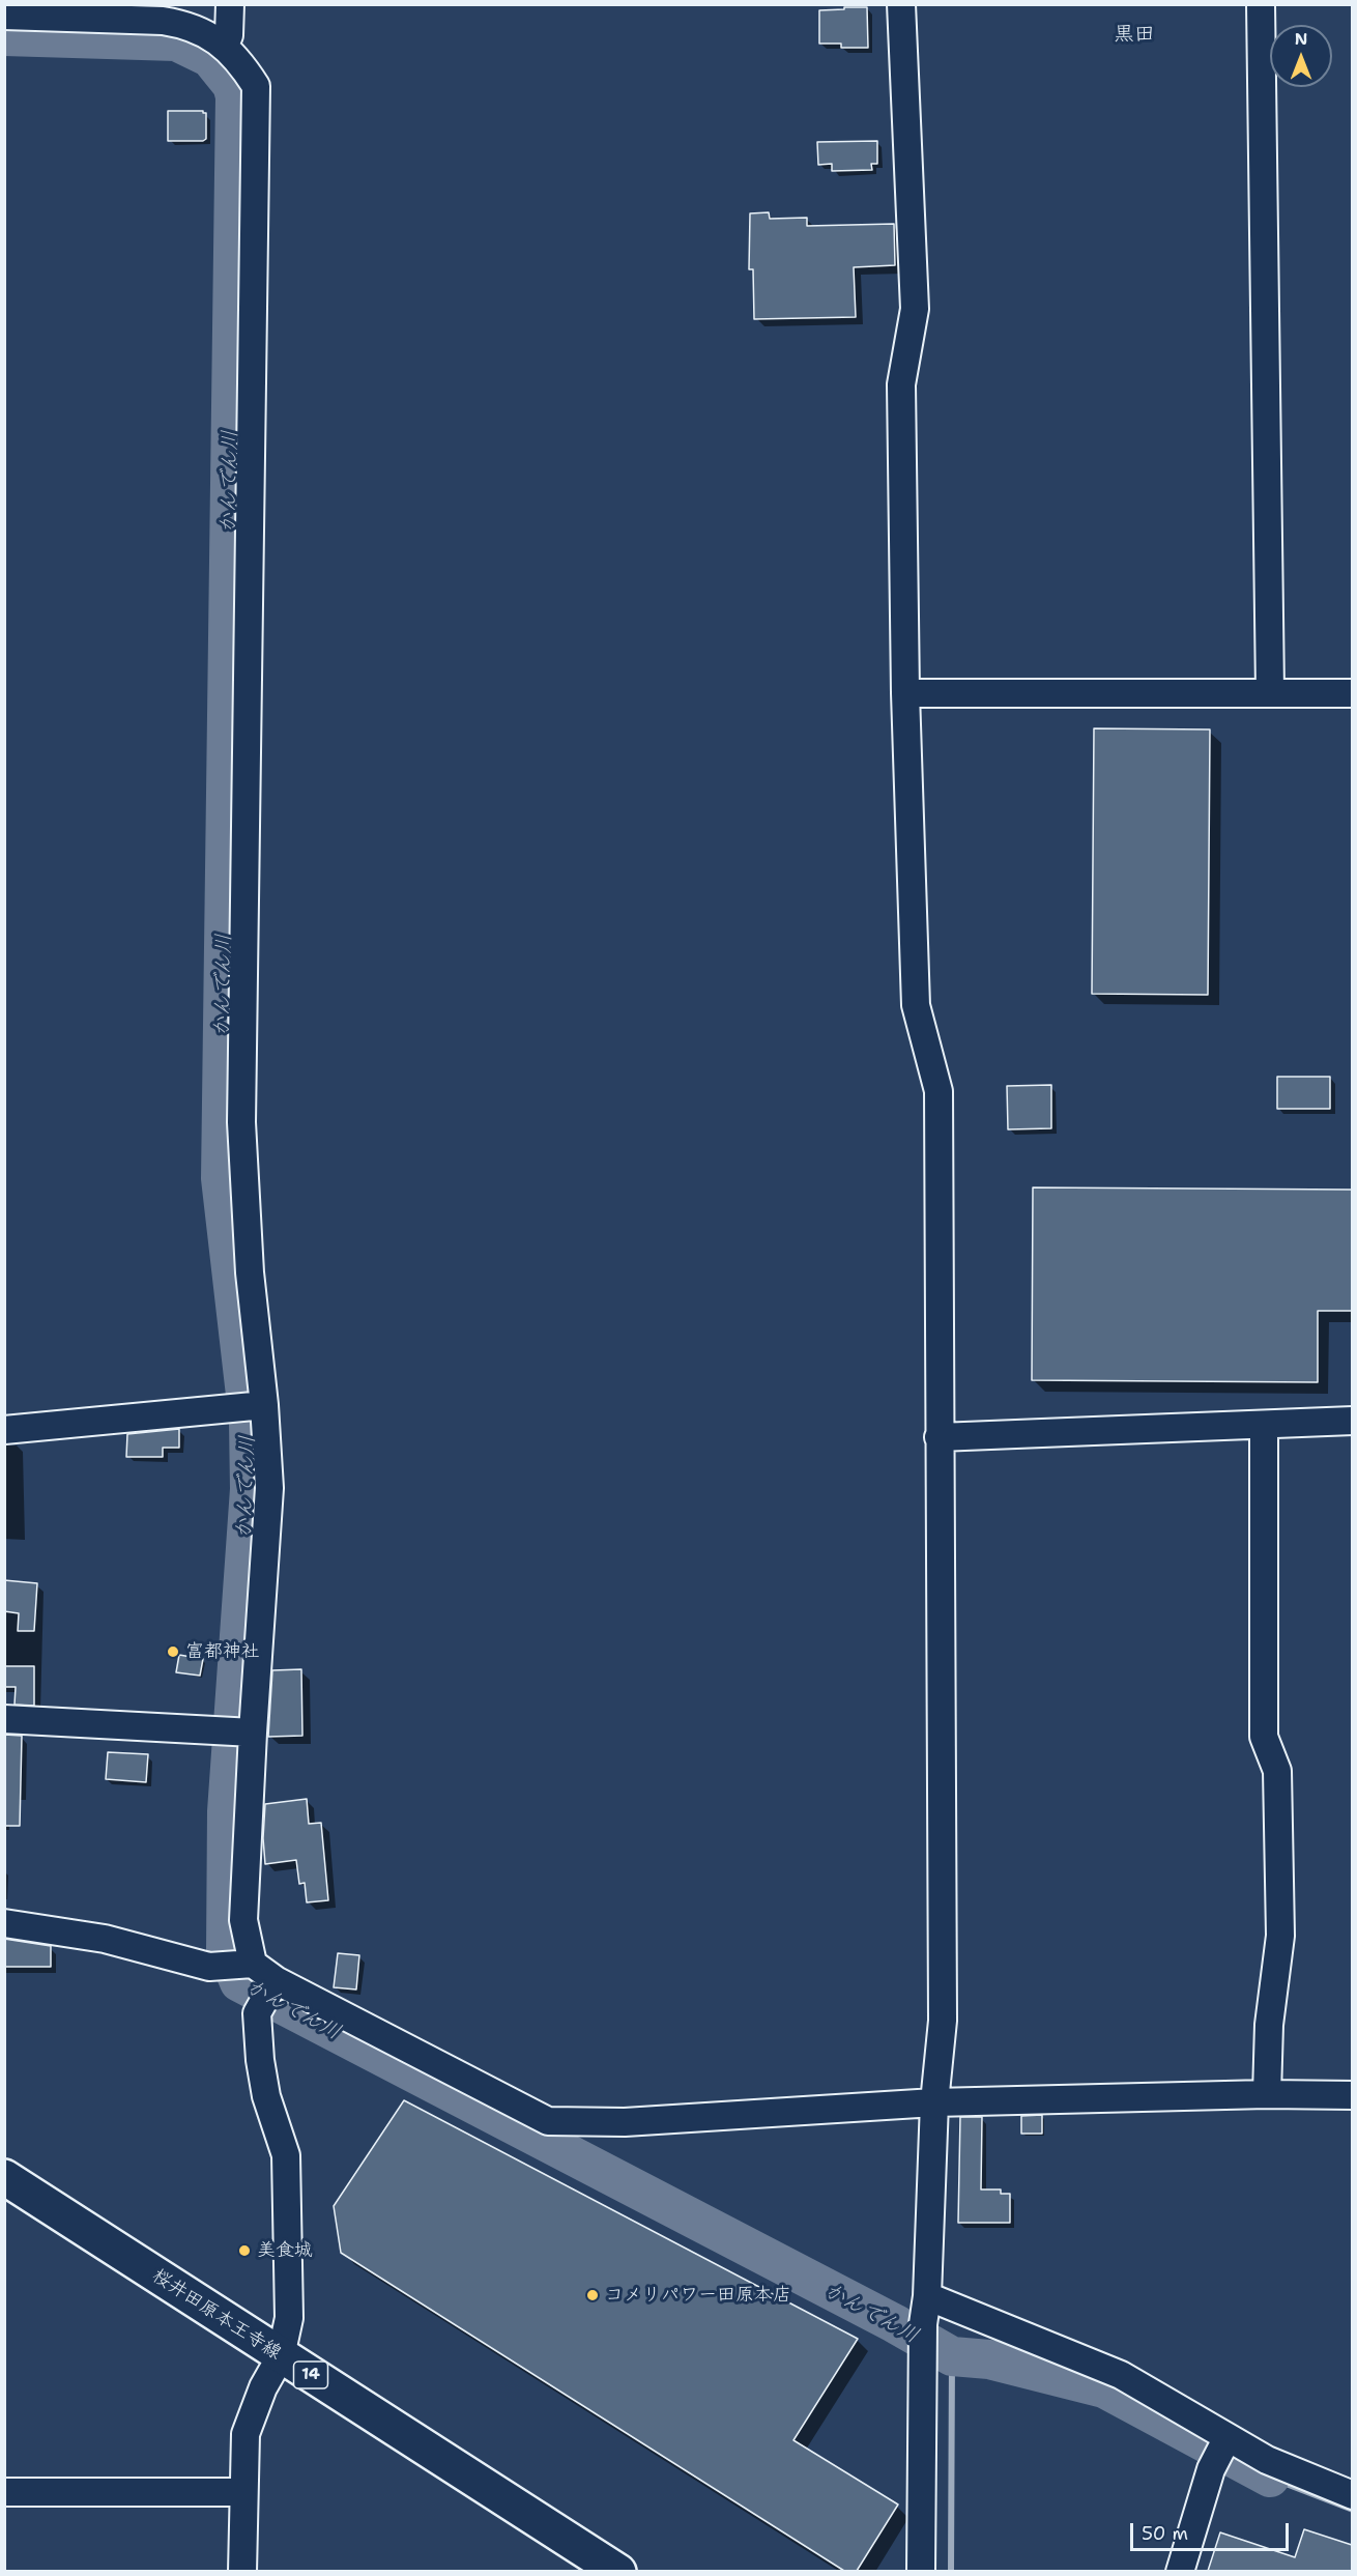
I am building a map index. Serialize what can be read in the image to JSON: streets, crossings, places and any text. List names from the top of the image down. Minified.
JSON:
{"streets":{"main road":["桜井田原本王寺線","14"]},"districts":["黒田"],"water":["かんでん川"],"places":["富都神社","美食城","コメリパワー田原本店"],"scale_bar":"50 m","north":"top"}
